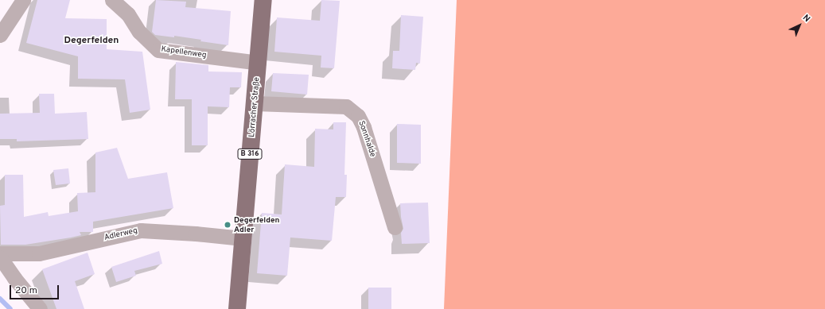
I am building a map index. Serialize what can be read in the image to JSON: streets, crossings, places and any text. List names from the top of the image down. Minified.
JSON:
{"streets":{"main road":["Lörracher Straße","B 316"],"street":["Kapellenweg","Sonnhalde","Adlerweg"]},"crossings":[["Kapellenweg","Lörracher Straße"],["Lörracher Straße","Sonnhalde"],["Lörracher Straße","Adlerweg"]],"districts":["Degerfelden"],"places":["Degerfelden Adler"],"scale_bar":"20 m","north":"top right"}
